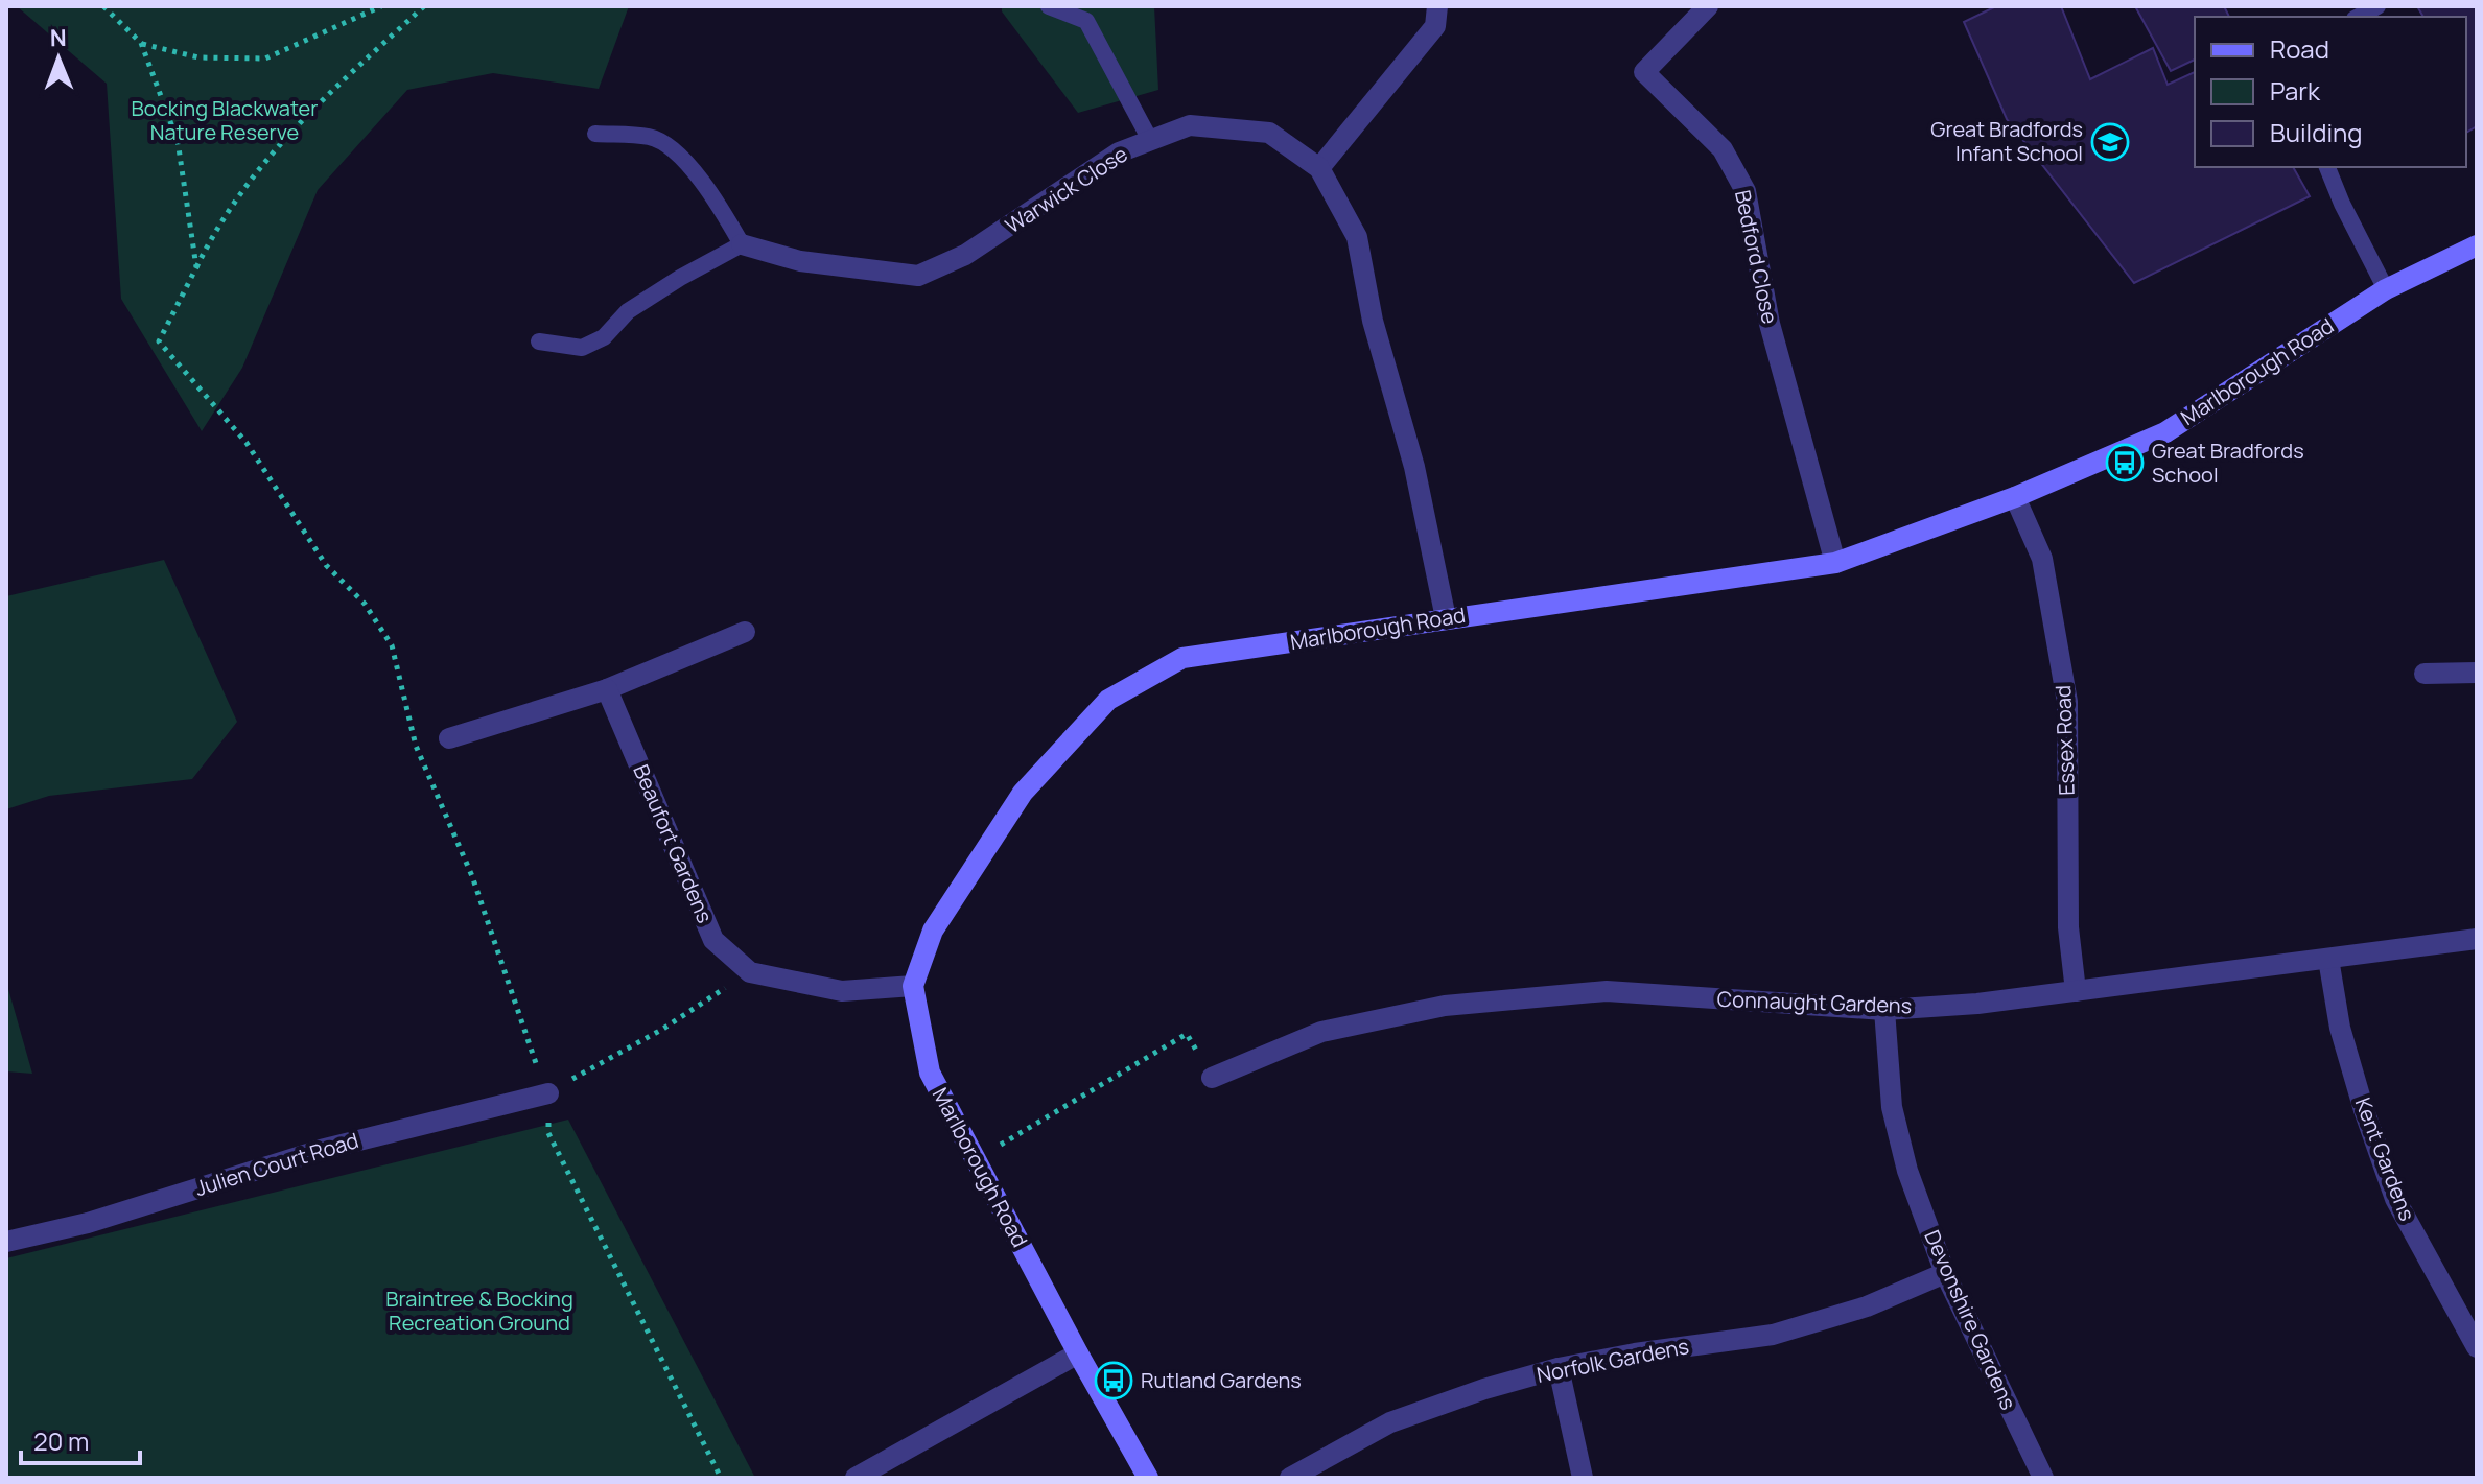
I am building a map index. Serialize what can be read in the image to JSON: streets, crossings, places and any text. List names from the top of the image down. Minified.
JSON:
{"streets":{"street":["Warwick Close","Bedford Close","Marlborough Road","Essex Road","Beaufort Gardens","Connaught Gardens","Kent Gardens","Julien Court Road","Devonshire Gardens","Norfolk Gardens"]},"crossings":[["Warwick Close","Marlborough Road"],["Bedford Close","Marlborough Road"],["Marlborough Road","Essex Road"],["Marlborough Road","Beaufort Gardens"],["Essex Road","Connaught Gardens"],["Connaught Gardens","Kent Gardens"],["Connaught Gardens","Devonshire Gardens"],["Devonshire Gardens","Norfolk Gardens"]],"parks":["Bocking Blackwater Nature Reserve","Braintree & Bocking Recreation Ground"],"places":{"school or university":["Great Bradfords Infant School"],"bus stop":["Great Bradfords School","Rutland Gardens"]},"legend":["Road","Park","Building"],"scale_bar":"20 m","north":"top"}
